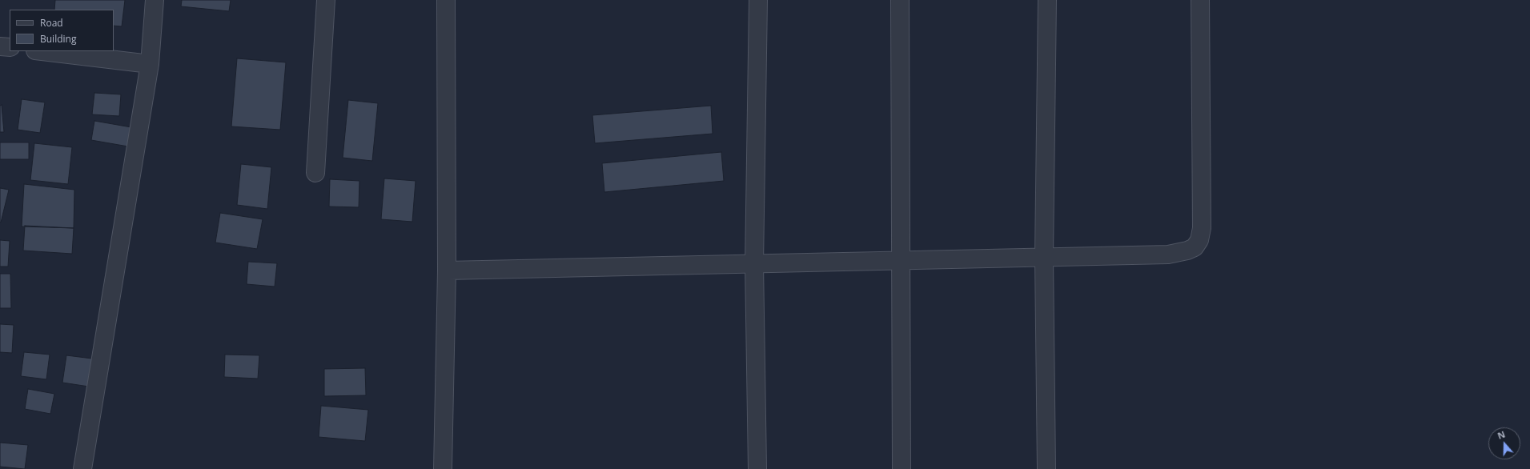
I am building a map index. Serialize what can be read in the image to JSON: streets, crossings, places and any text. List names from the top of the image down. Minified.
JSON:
{"legend":["Road","Building"],"north":"top"}
